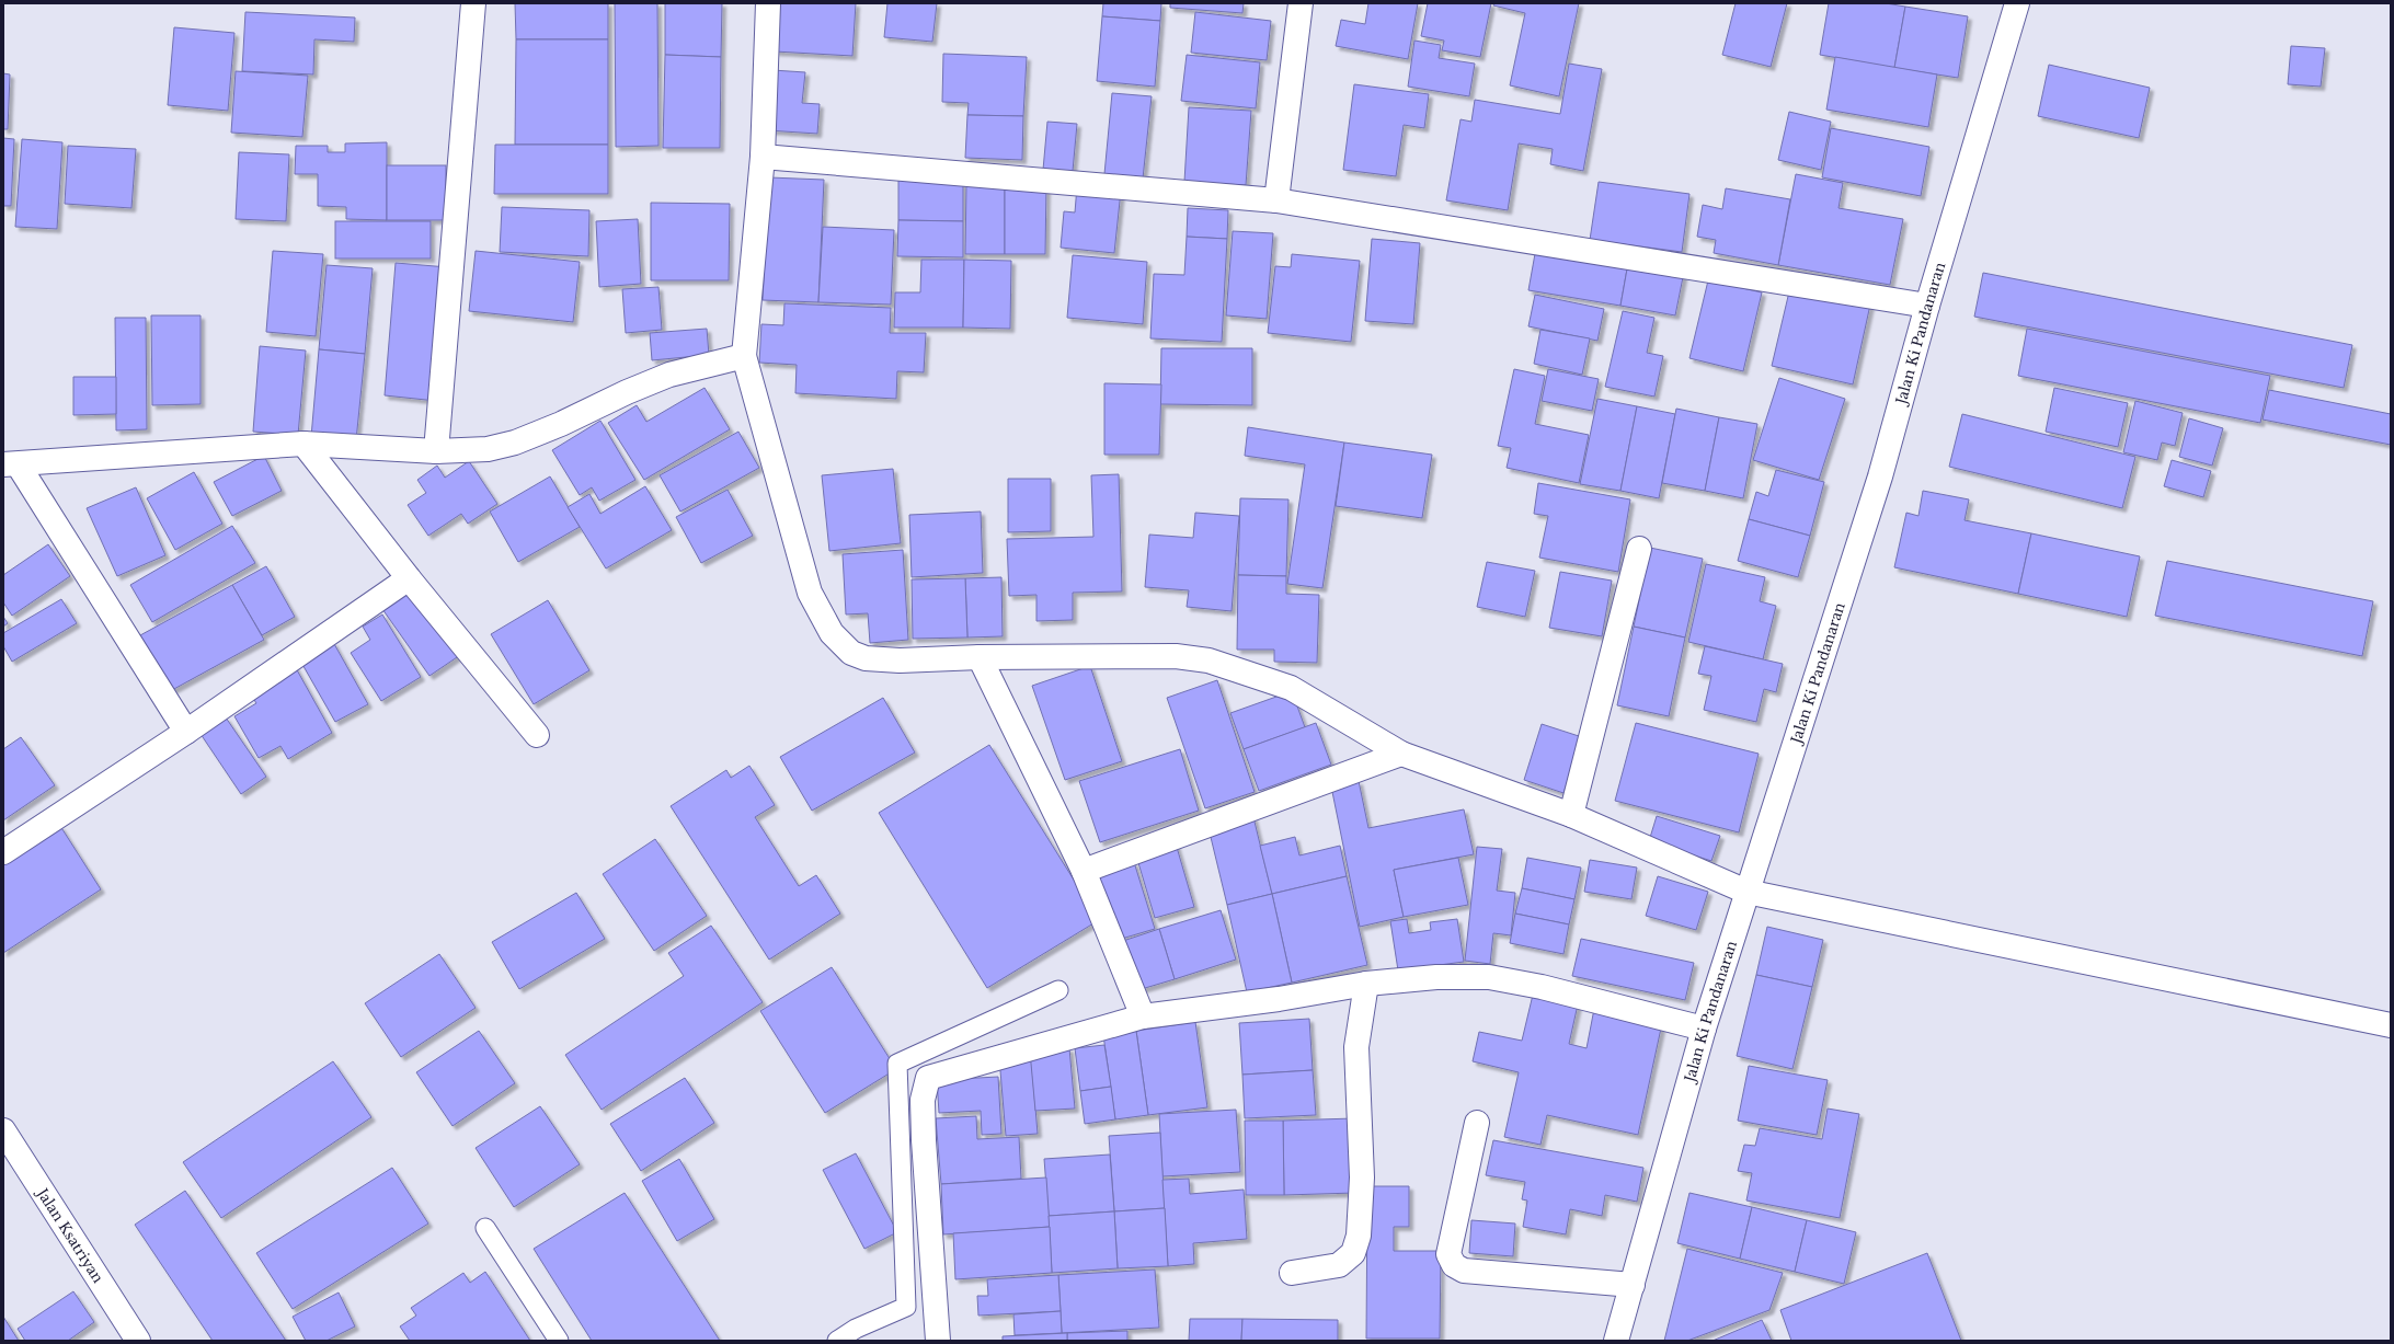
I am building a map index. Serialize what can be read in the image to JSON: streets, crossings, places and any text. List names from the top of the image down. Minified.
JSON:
{"streets":{"street":["Jalan Ki Pandanaran","Jalan Ksatriyan"]}}
